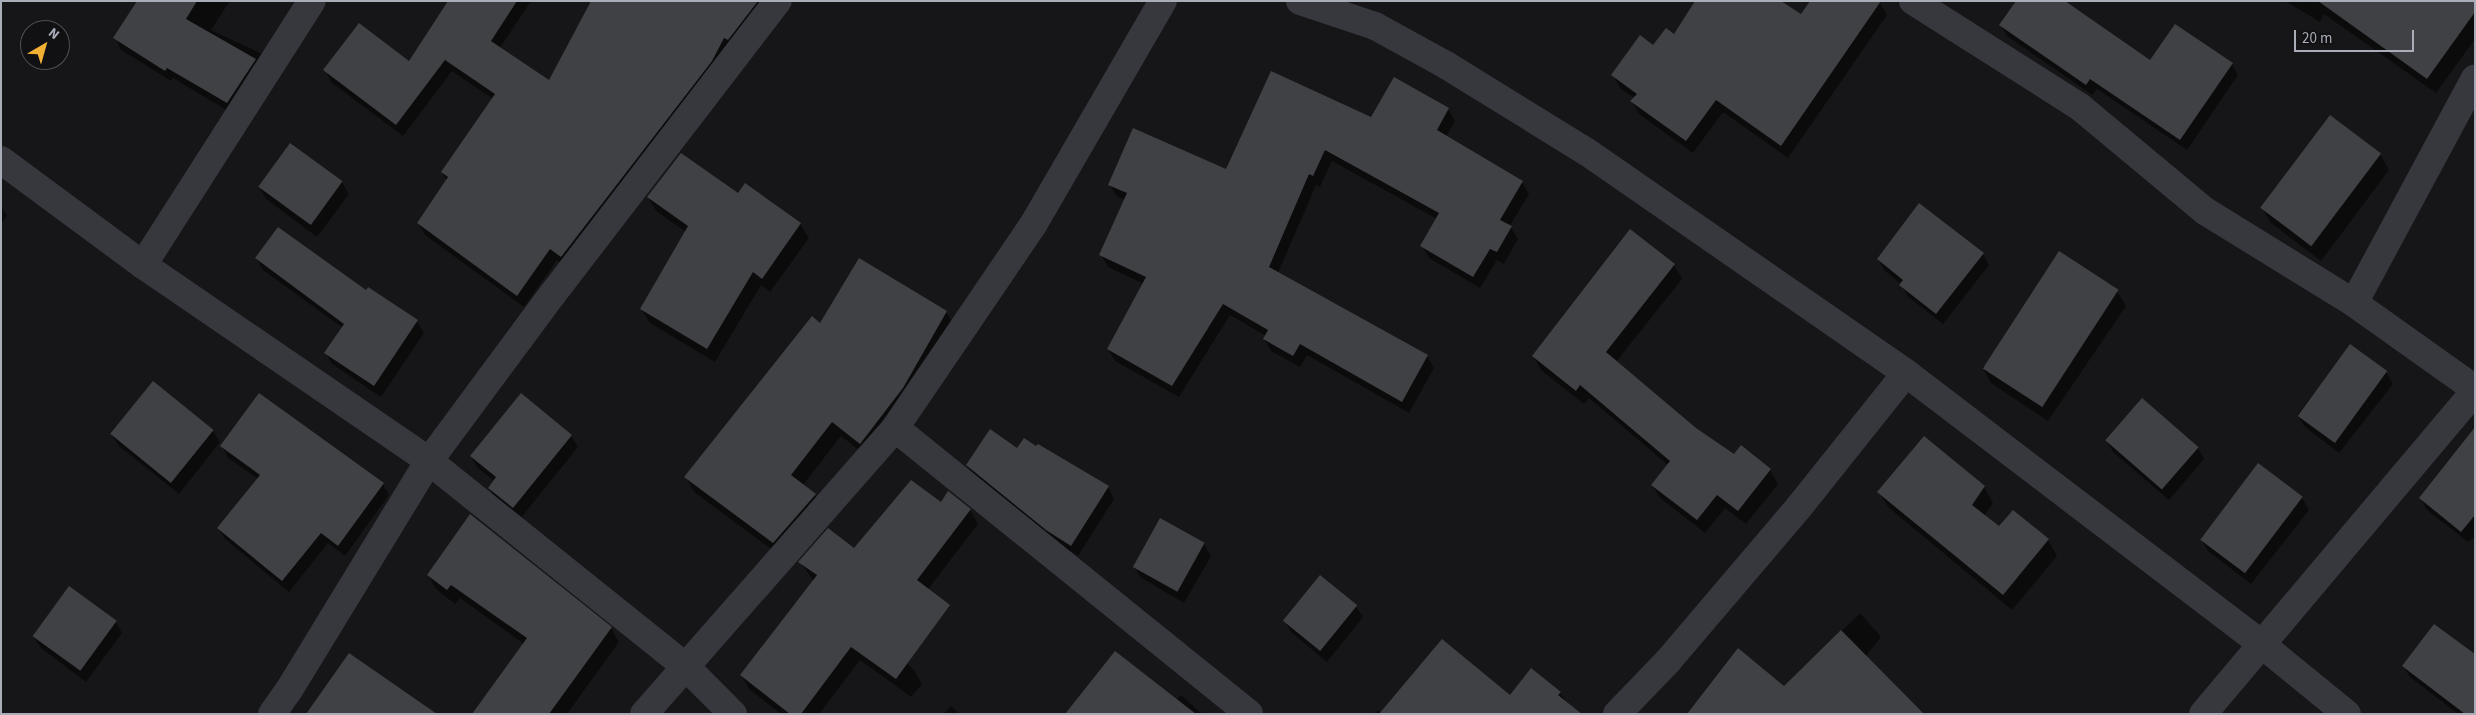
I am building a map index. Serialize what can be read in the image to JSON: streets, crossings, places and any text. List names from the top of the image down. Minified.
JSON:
{"scale_bar":"20 m","north":"top right"}
